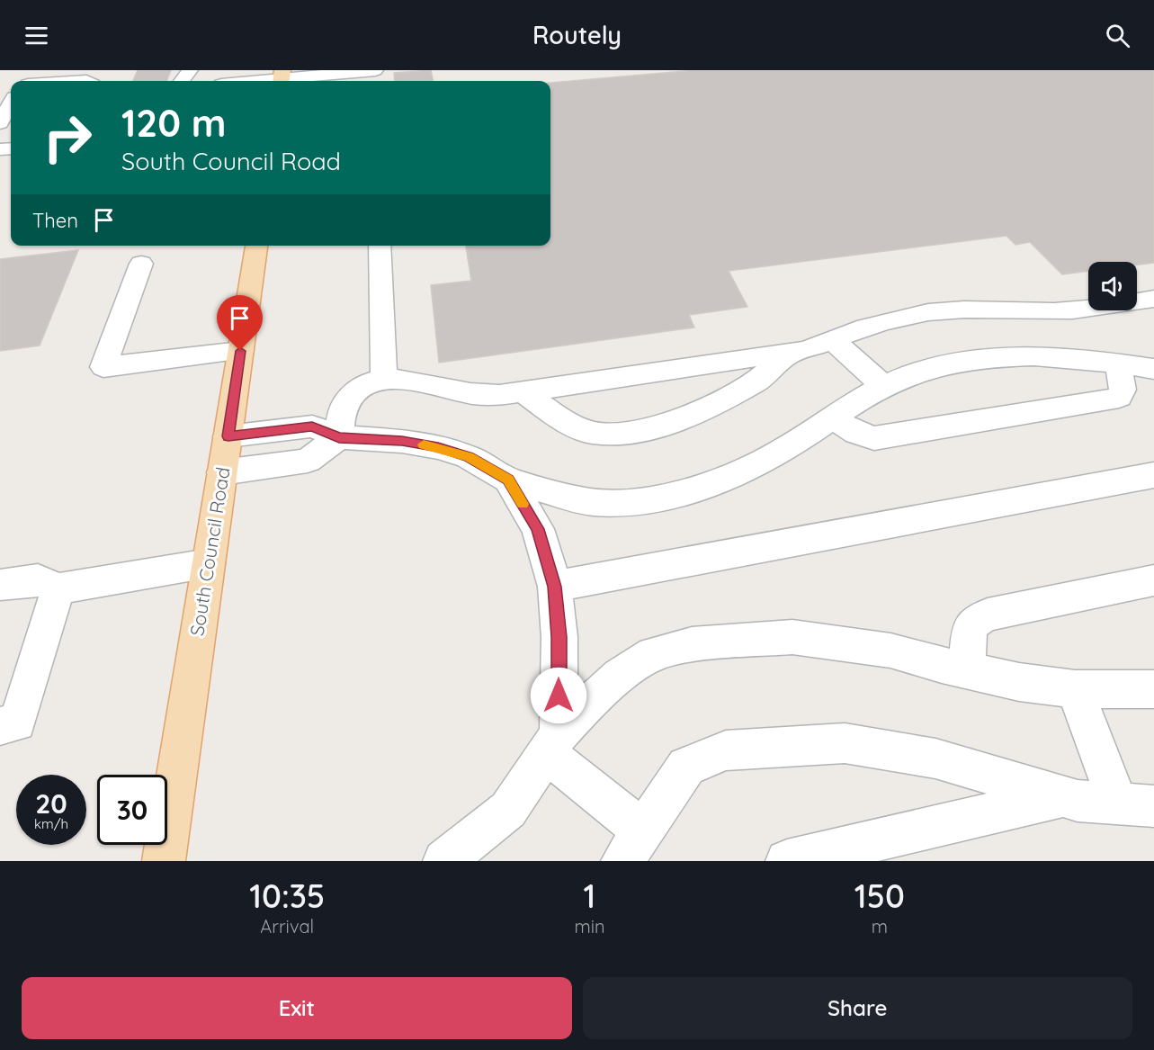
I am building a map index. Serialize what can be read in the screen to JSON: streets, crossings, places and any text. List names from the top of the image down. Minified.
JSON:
{"streets":{"main road":["South Council Road"]},"page":{"header":"Routely","turn":["120 m","South Council Road"],"then":"Then","speed":"20 km/h","limit":"30","eta":["10:35","Arrival","1","min","150","m"],"buttons":["Exit","Share"]}}
